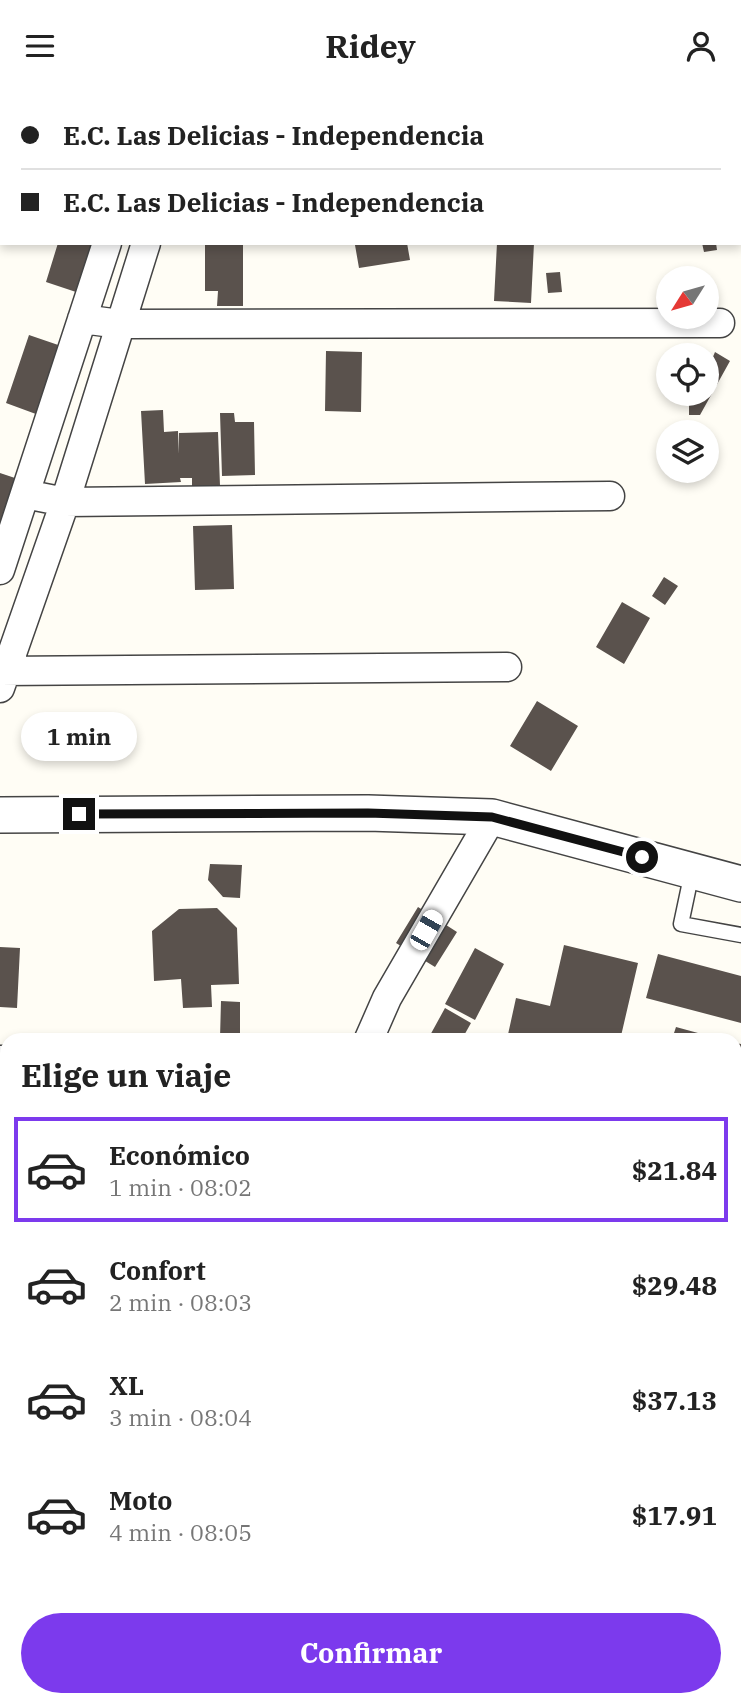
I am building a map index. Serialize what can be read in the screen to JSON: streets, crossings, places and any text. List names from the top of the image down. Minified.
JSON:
{"north":"bottom left","page":{"header":"Ridey","banner":["E.C. Las Delicias - Independencia","E.C. Las Delicias - Independencia"],"bubble":"1 min","heading":"Elige un viaje","list":[{"name":"Económico","note":"1 min · 08:02","value":"$21.84"},{"name":"Confort","note":"2 min · 08:03","value":"$29.48"},{"name":"XL","note":"3 min · 08:04","value":"$37.13"},{"name":"Moto","note":"4 min · 08:05","value":"$17.91"}],"buttons":"Confirmar"}}
